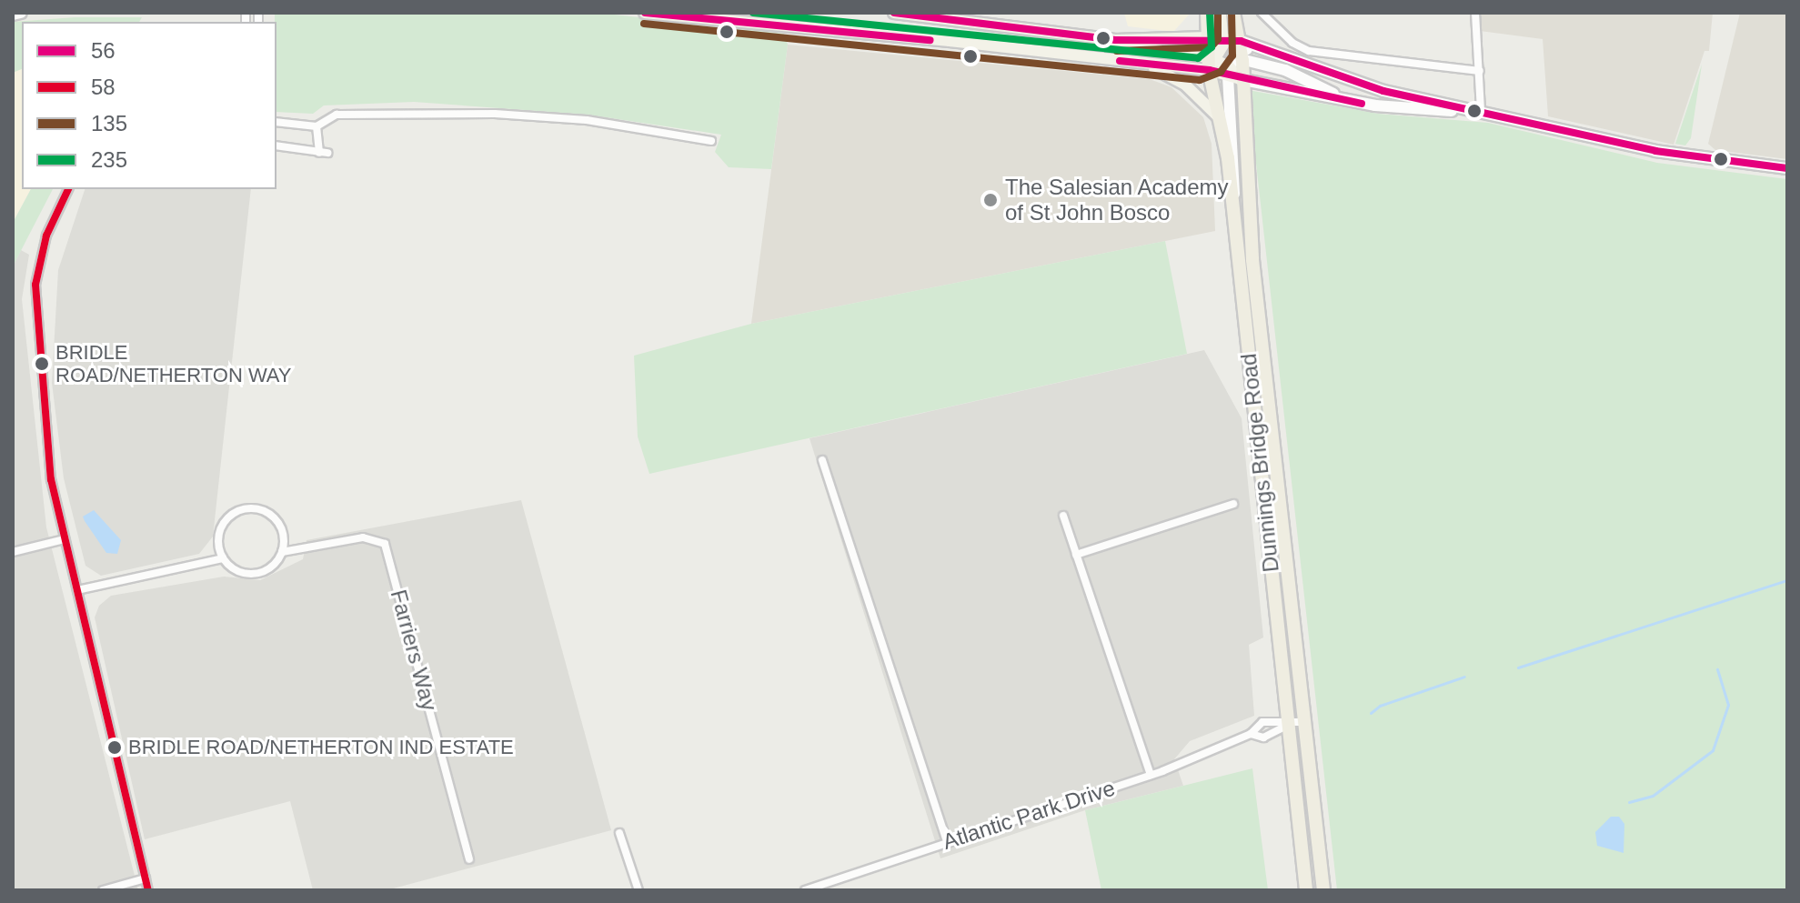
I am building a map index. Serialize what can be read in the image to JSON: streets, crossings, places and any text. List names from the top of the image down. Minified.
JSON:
{"streets":{"highway":["Dunnings Bridge Road"],"street":["Farriers Way","Atlantic Park Drive"]},"crossings":[["Dunnings Bridge Road","Atlantic Park Drive"]],"places":["The Salesian Academy of St John Bosco","BRIDLE ROAD/NETHERTON WAY","BRIDLE ROAD/NETHERTON IND ESTATE"],"lines":["transit line 56","transit line 135","transit line 235","transit line 58"],"legend":["56","58","135","235"]}
